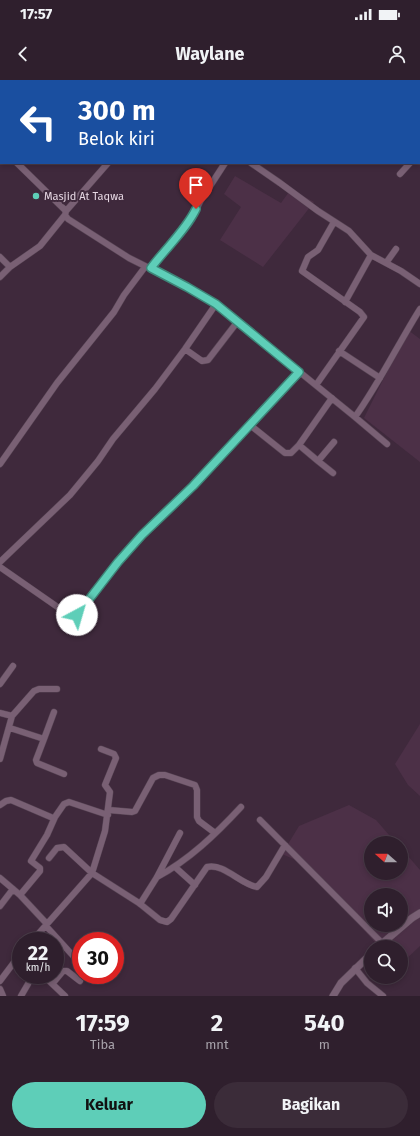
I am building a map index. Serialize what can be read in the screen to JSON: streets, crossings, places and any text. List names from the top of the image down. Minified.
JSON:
{"places":["Masjid At Taqwa"],"north":"left","page":{"status":"17:57","header":"Waylane","turn":["300 m","Belok kiri"],"speed":"22 km/h","limit":"30","eta":["17:59","Tiba","2","mnt","540","m"],"buttons":["Keluar","Bagikan"]}}
